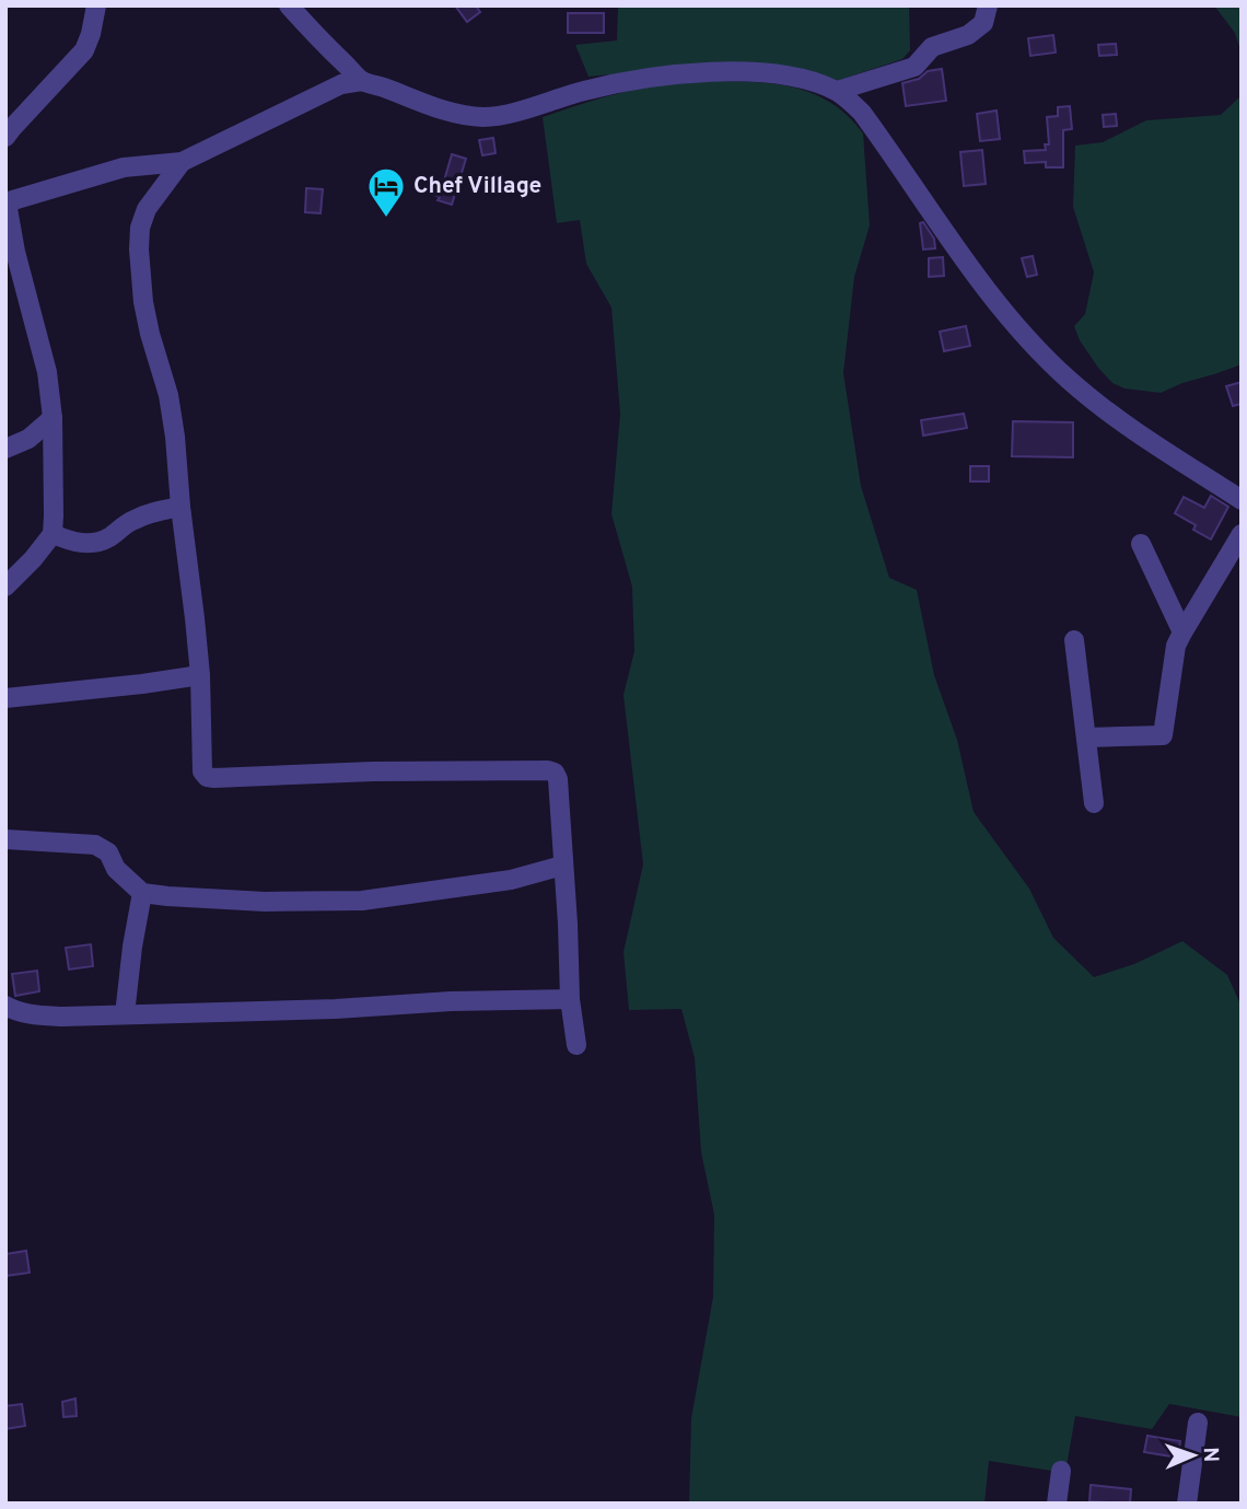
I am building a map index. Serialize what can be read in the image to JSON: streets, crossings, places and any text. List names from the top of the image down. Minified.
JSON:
{"places":{"hotel":["Chef Village"]},"north":"right"}
